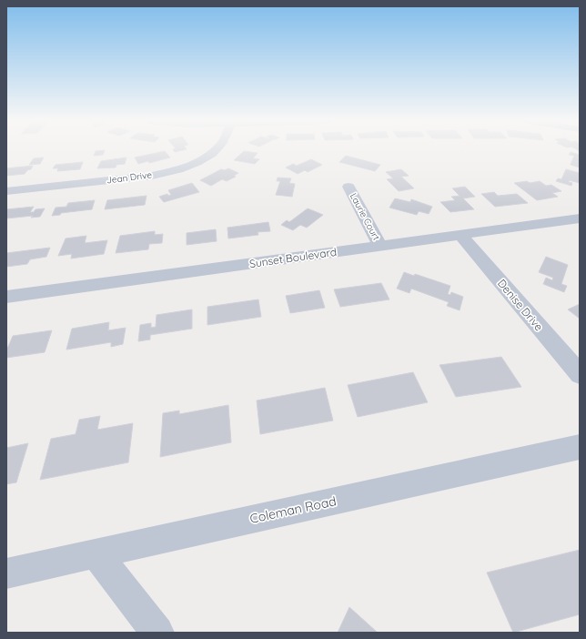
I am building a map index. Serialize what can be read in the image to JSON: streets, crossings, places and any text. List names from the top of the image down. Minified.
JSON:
{"streets":{"street":["Jean Drive","Laurie Court","Sunset Boulevard","Denise Drive","Coleman Road"]},"crossings":[["Laurie Court","Sunset Boulevard"],["Sunset Boulevard","Denise Drive"]]}
